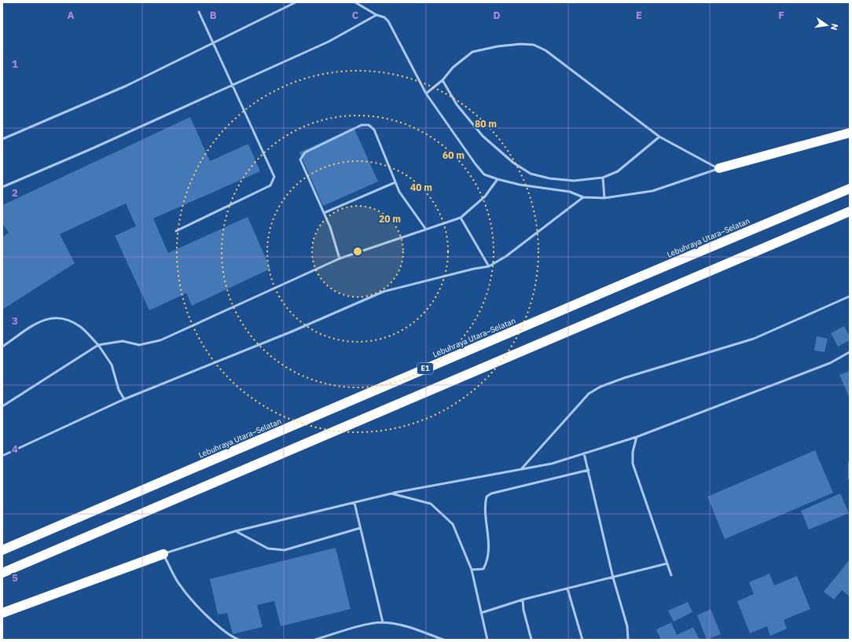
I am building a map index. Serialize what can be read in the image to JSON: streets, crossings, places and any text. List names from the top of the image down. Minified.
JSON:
{"streets":{"highway":["Lebuhraya Utara–Selatan","E1"]},"north":"right","grid":{"columns":["A","B","C","D","E","F"],"rows":["1","2","3","4","5"]},"rings":["80 m","60 m","40 m","20 m"]}
